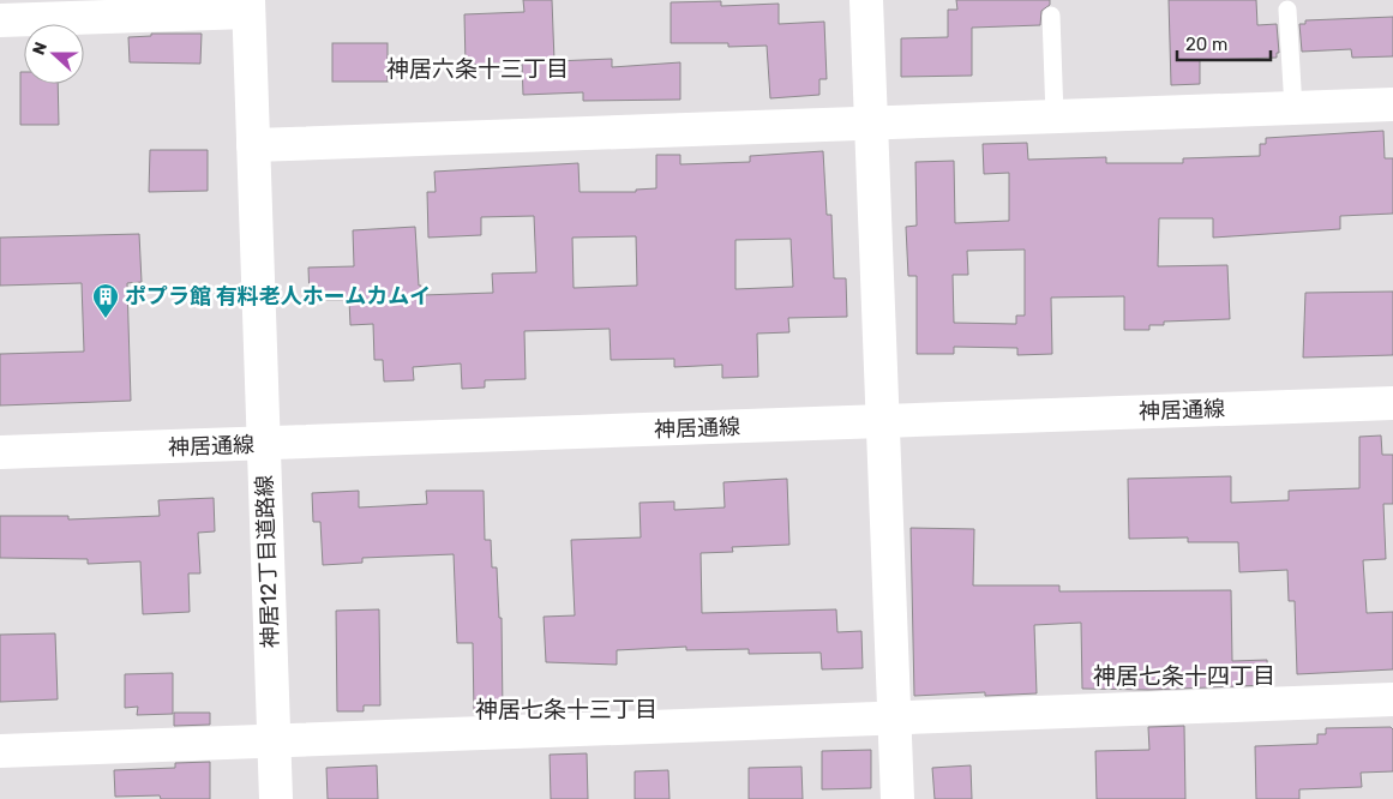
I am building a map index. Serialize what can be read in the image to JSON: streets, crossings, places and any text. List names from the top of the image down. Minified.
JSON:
{"streets":{"street":["神居通線","神居12丁目道路線"]},"crossings":[["神居通線","神居12丁目道路線"]],"districts":["神居六条十三丁目","神居七条十四丁目","神居七条十三丁目"],"places":{"building":["ポプラ館 有料老人ホームカムイ"]},"scale_bar":"20 m","north":"left"}
